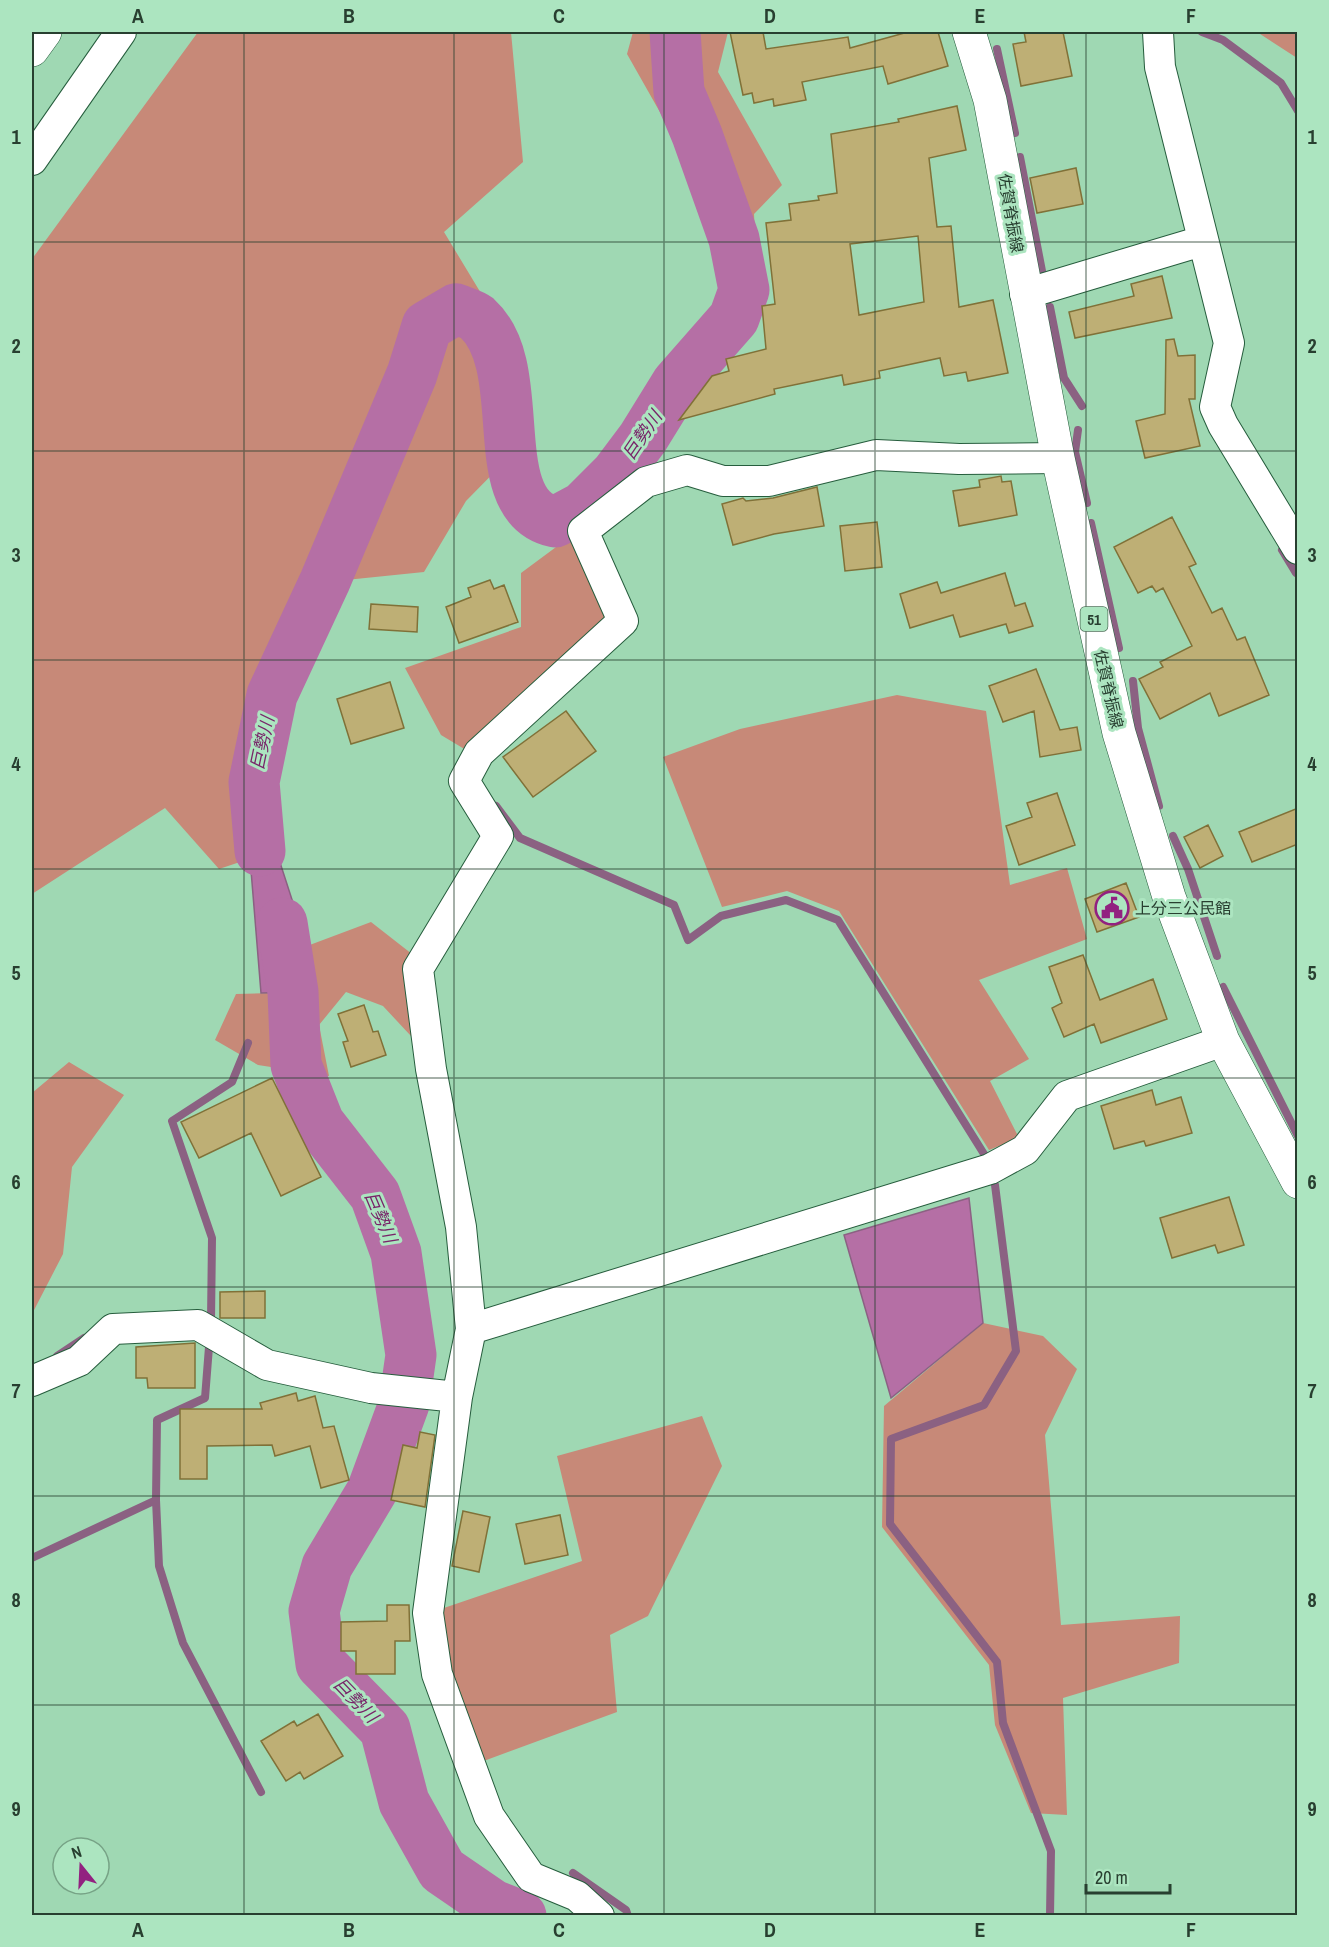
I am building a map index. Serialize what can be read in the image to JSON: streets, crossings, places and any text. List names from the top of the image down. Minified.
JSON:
{"streets":{"main road":["佐賀脊振線","51"]},"water":["巨勢川"],"places":{"public building":["上分三公民館"]},"scale_bar":"20 m","north":"top","grid":{"columns":["A","B","C","D","E","F"],"rows":["1","2","3","4","5","6","7","8","9"]}}
